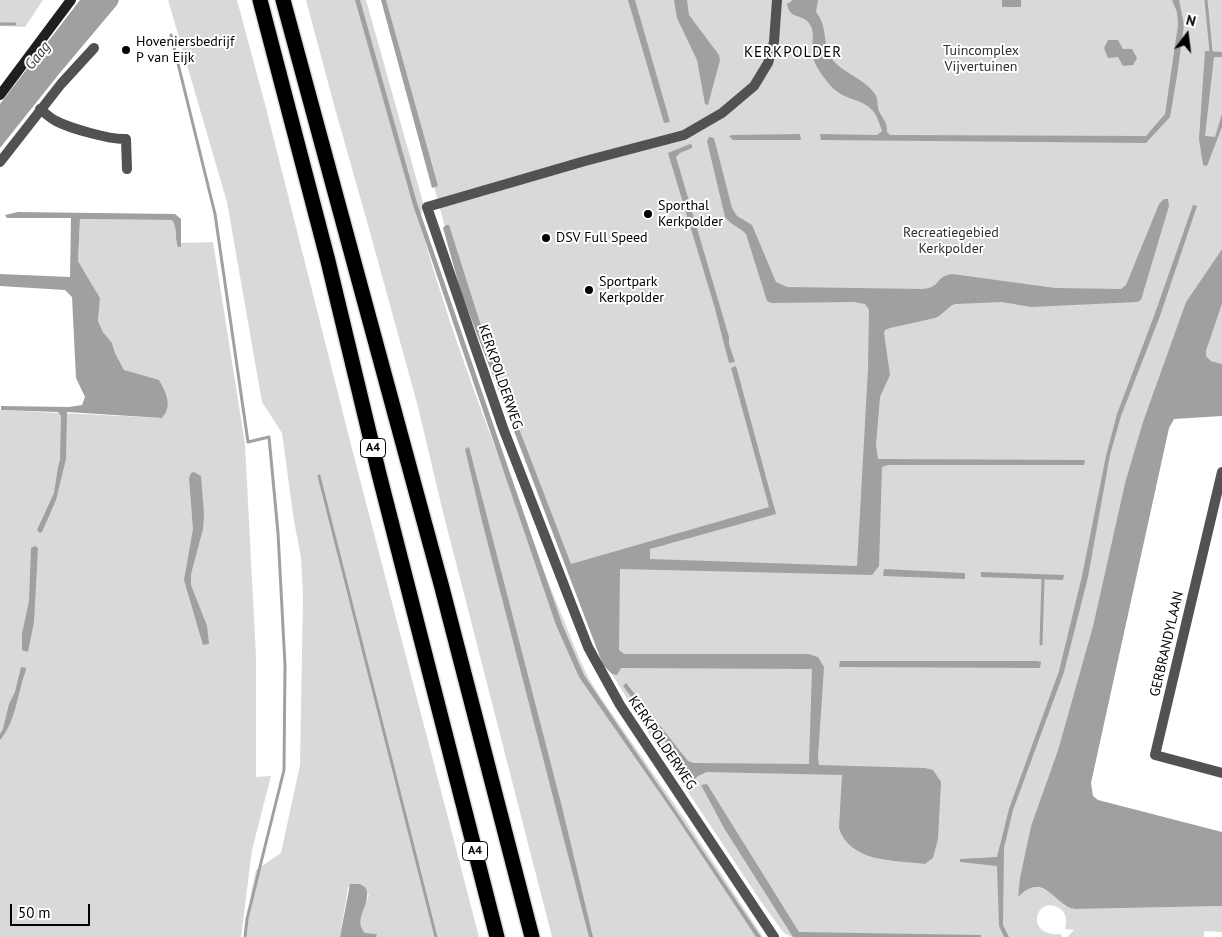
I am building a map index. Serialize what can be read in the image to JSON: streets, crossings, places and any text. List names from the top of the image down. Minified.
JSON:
{"streets":{"highway":["A4"],"street":["KERKPOLDERWEG","GERBRANDYLAAN"]},"districts":["KERKPOLDER"],"water":["Gaag"],"parks":["Tuincomplex Vijvertuinen","Recreatiegebied Kerkpolder"],"places":["Hoveniersbedrijf P van Eijk","Sporthal Kerkpolder","DSV Full Speed","Sportpark Kerkpolder"],"scale_bar":"50 m","north":"top"}
